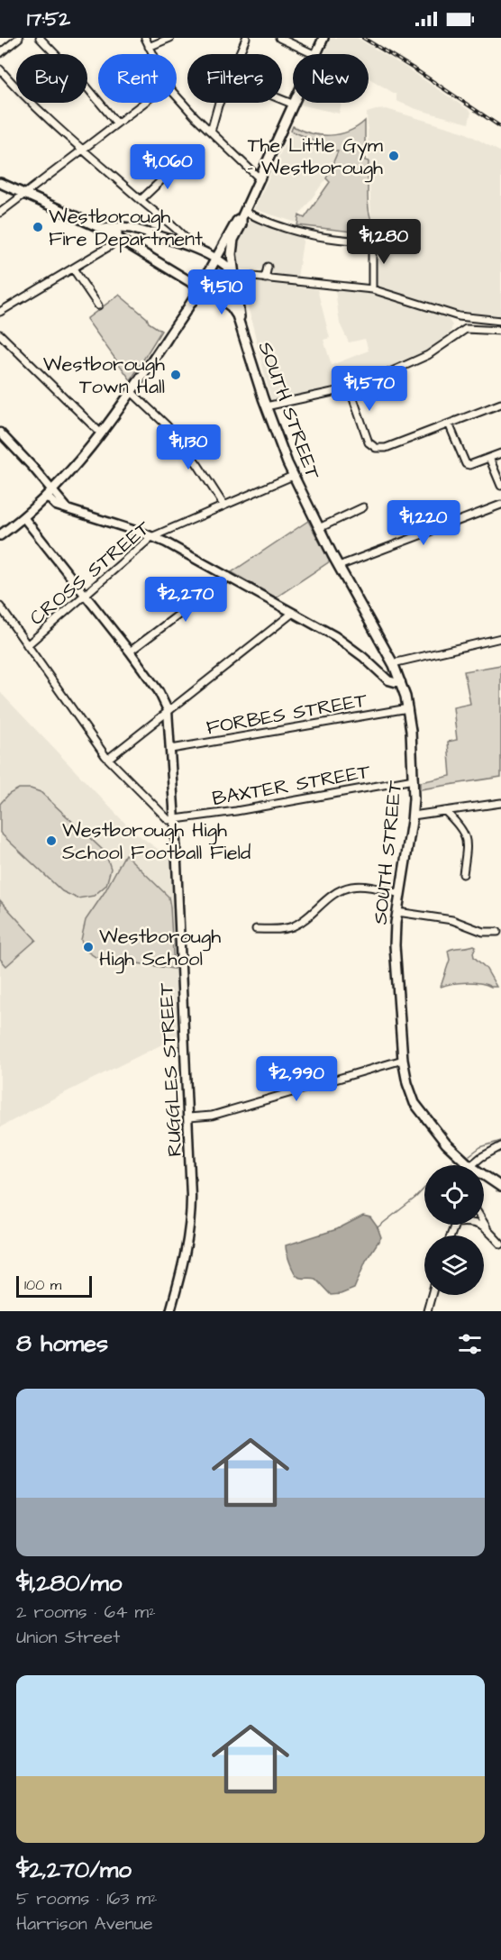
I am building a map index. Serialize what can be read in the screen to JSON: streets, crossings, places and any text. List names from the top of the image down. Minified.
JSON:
{"streets":{"main road":["SOUTH STREET"],"street":["CROSS STREET","FORBES STREET","BAXTER STREET","RUGGLES STREET"]},"crossings":[["SOUTH STREET","CROSS STREET"],["SOUTH STREET","FORBES STREET"],["SOUTH STREET","BAXTER STREET"],["CROSS STREET","RUGGLES STREET"],["FORBES STREET","RUGGLES STREET"],["BAXTER STREET","RUGGLES STREET"]],"places":["The Little Gym - Westborough","Westborough Fire Department","Westborough Town Hall","Westborough High School Football Field","Westborough High School"],"scale_bar":"100 m","page":{"status":"17:52","chip":["Buy","Rent","Filters","New"],"price":["$1,060","$1,280","$1,510","$1,570","$1,130","$1,220","$2,270","$2,990"],"scale":"100 m","heading":"8 homes","list":[{"name":"$1,280/mo","note":"2 rooms · 64 m² · Union Street"},{"name":"$2,270/mo","note":"5 rooms · 163 m² · Harrison Avenue"}]}}
